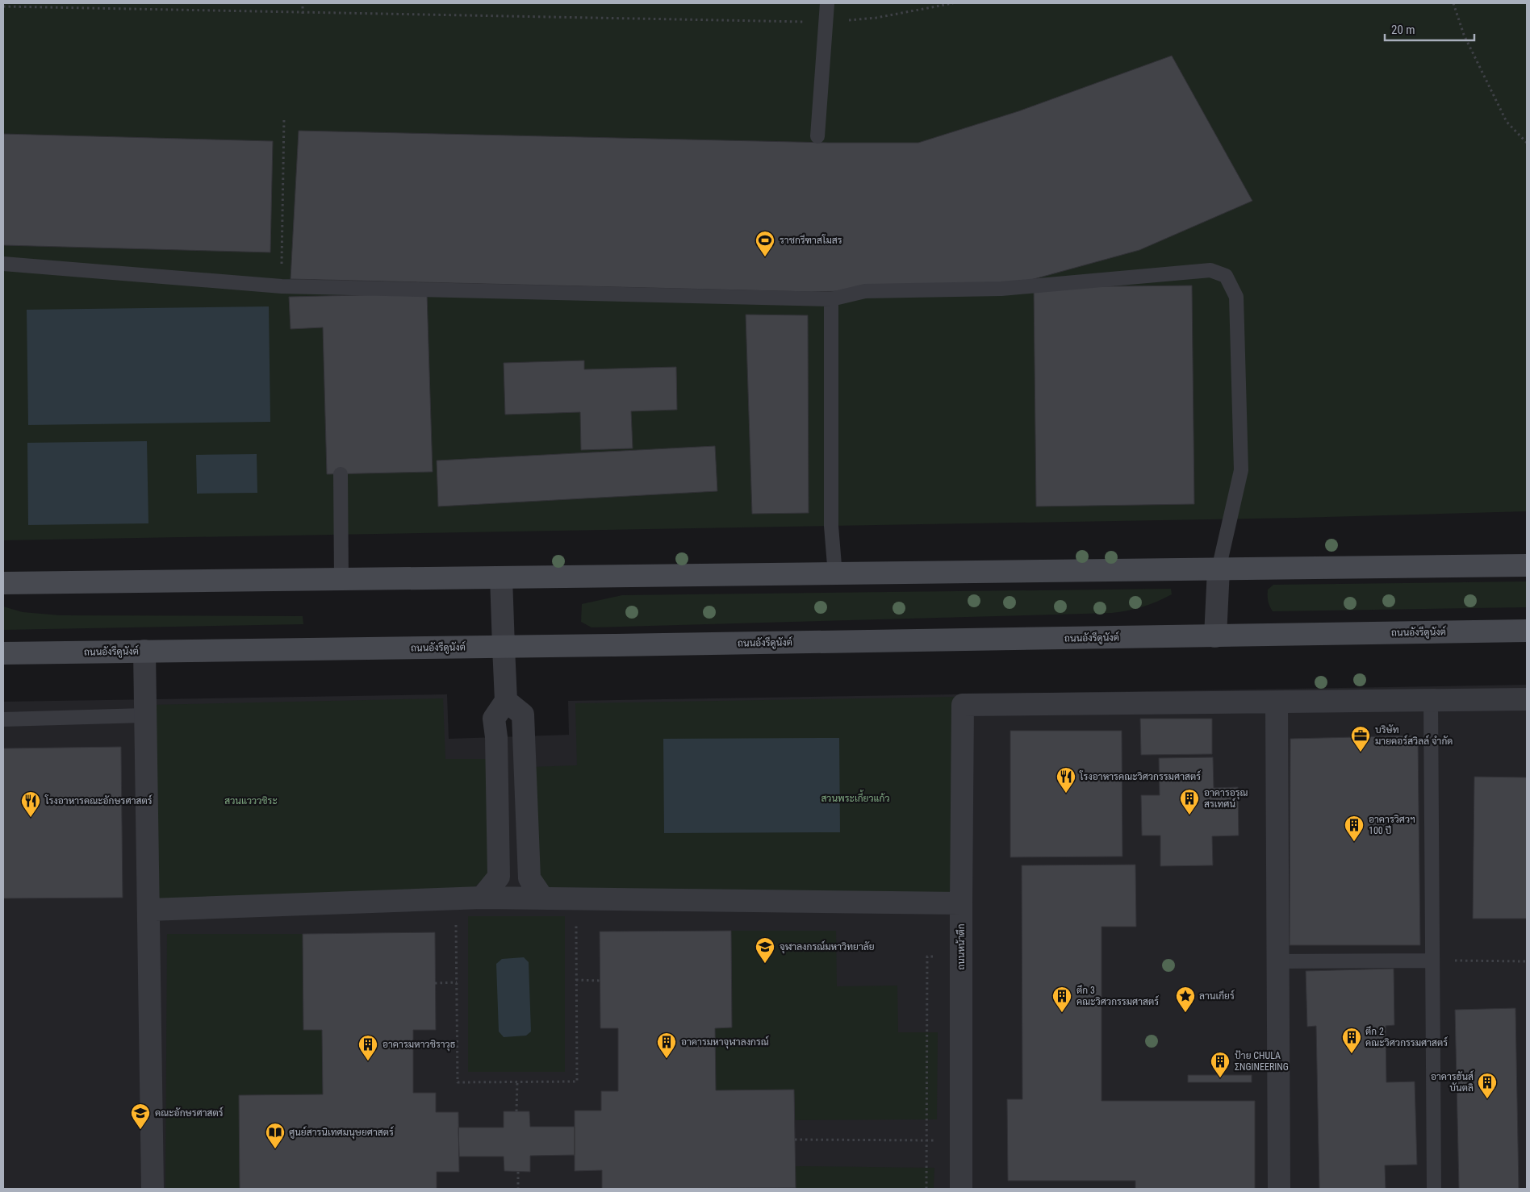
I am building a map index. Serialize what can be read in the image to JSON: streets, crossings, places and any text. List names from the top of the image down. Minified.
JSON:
{"streets":{"main road":["ถนนอังรีดูนังต์"],"street":["ถนนหน้าตึก"]},"parks":["สวนพระเกี้ยวแก้ว","สวนแวววชิระ"],"places":{"sports":["ราชกรีฑาสโมสร"],"office":["บริษัท มายคอร์สวิลล์ จำกัด"],"restaurant":["โรงอาหารคณะวิศวกรรมศาสตร์","โรงอาหารคณะอักษรศาสตร์"],"building":["อาคารอรุณ สรเทศน์","อาคารวิศวฯ 100 ปี","ตึก 3 คณะวิศวกรรมศาสตร์","ตึก 2 คณะวิศวกรรมศาสตร์","อาคารมหาจุฬาลงกรณ์","อาคารมหาวชิราวุธ","ป้าย CHULA ΣNGINEERING","อาคารฮันส์ บันตลิ"],"school or university":["จุฬาลงกรณ์มหาวิทยาลัย","คณะอักษรศาสตร์"],"place":["ลานเกียร์"],"library":["ศูนย์สารนิเทศมนุษยศาสตร์"]},"scale_bar":"20 m"}
